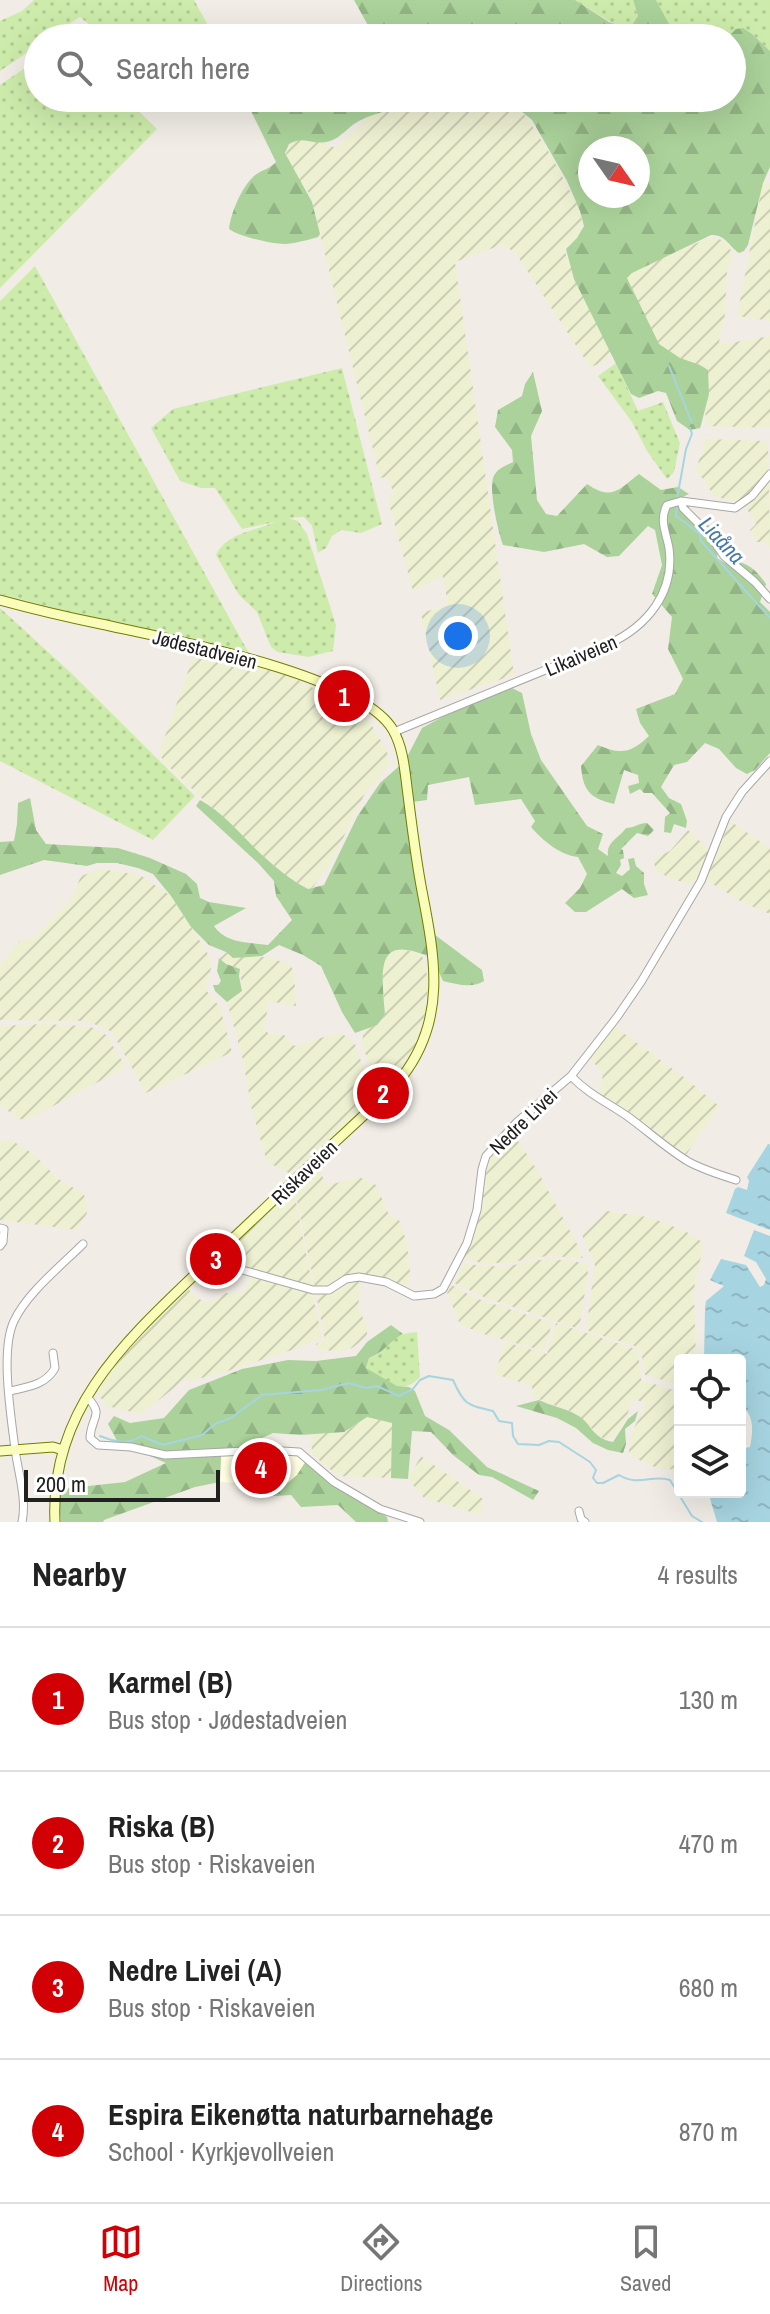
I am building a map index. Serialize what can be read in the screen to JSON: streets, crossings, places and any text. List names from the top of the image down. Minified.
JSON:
{"streets":{"main road":["Jødestadveien","Riskaveien"],"street":["Likaiveien","Nedre Livei"]},"crossings":[["Jødestadveien","Likaiveien"],["Jødestadveien","Riskaveien"],["Likaiveien","Riskaveien"],["Nedre Livei","Riskaveien"]],"water":["Liaåna"],"scale_bar":"200 m","north":"bottom right","page":{"search":"Search here","pins":["1","2","3","4"],"scale":"200 m","heading":["Nearby","4 results"],"list":[{"mark":"1","name":"Karmel (B)","note":"Bus stop · Jødestadveien","value":"130 m"},{"mark":"2","name":"Riska (B)","note":"Bus stop · Riskaveien","value":"470 m"},{"mark":"3","name":"Nedre Livei (A)","note":"Bus stop · Riskaveien","value":"680 m"},{"mark":"4","name":"Espira Eikenøtta naturbarnehage","note":"School · Kyrkjevollveien","value":"870 m"}],"nav":["Map","Directions","Saved"]}}
